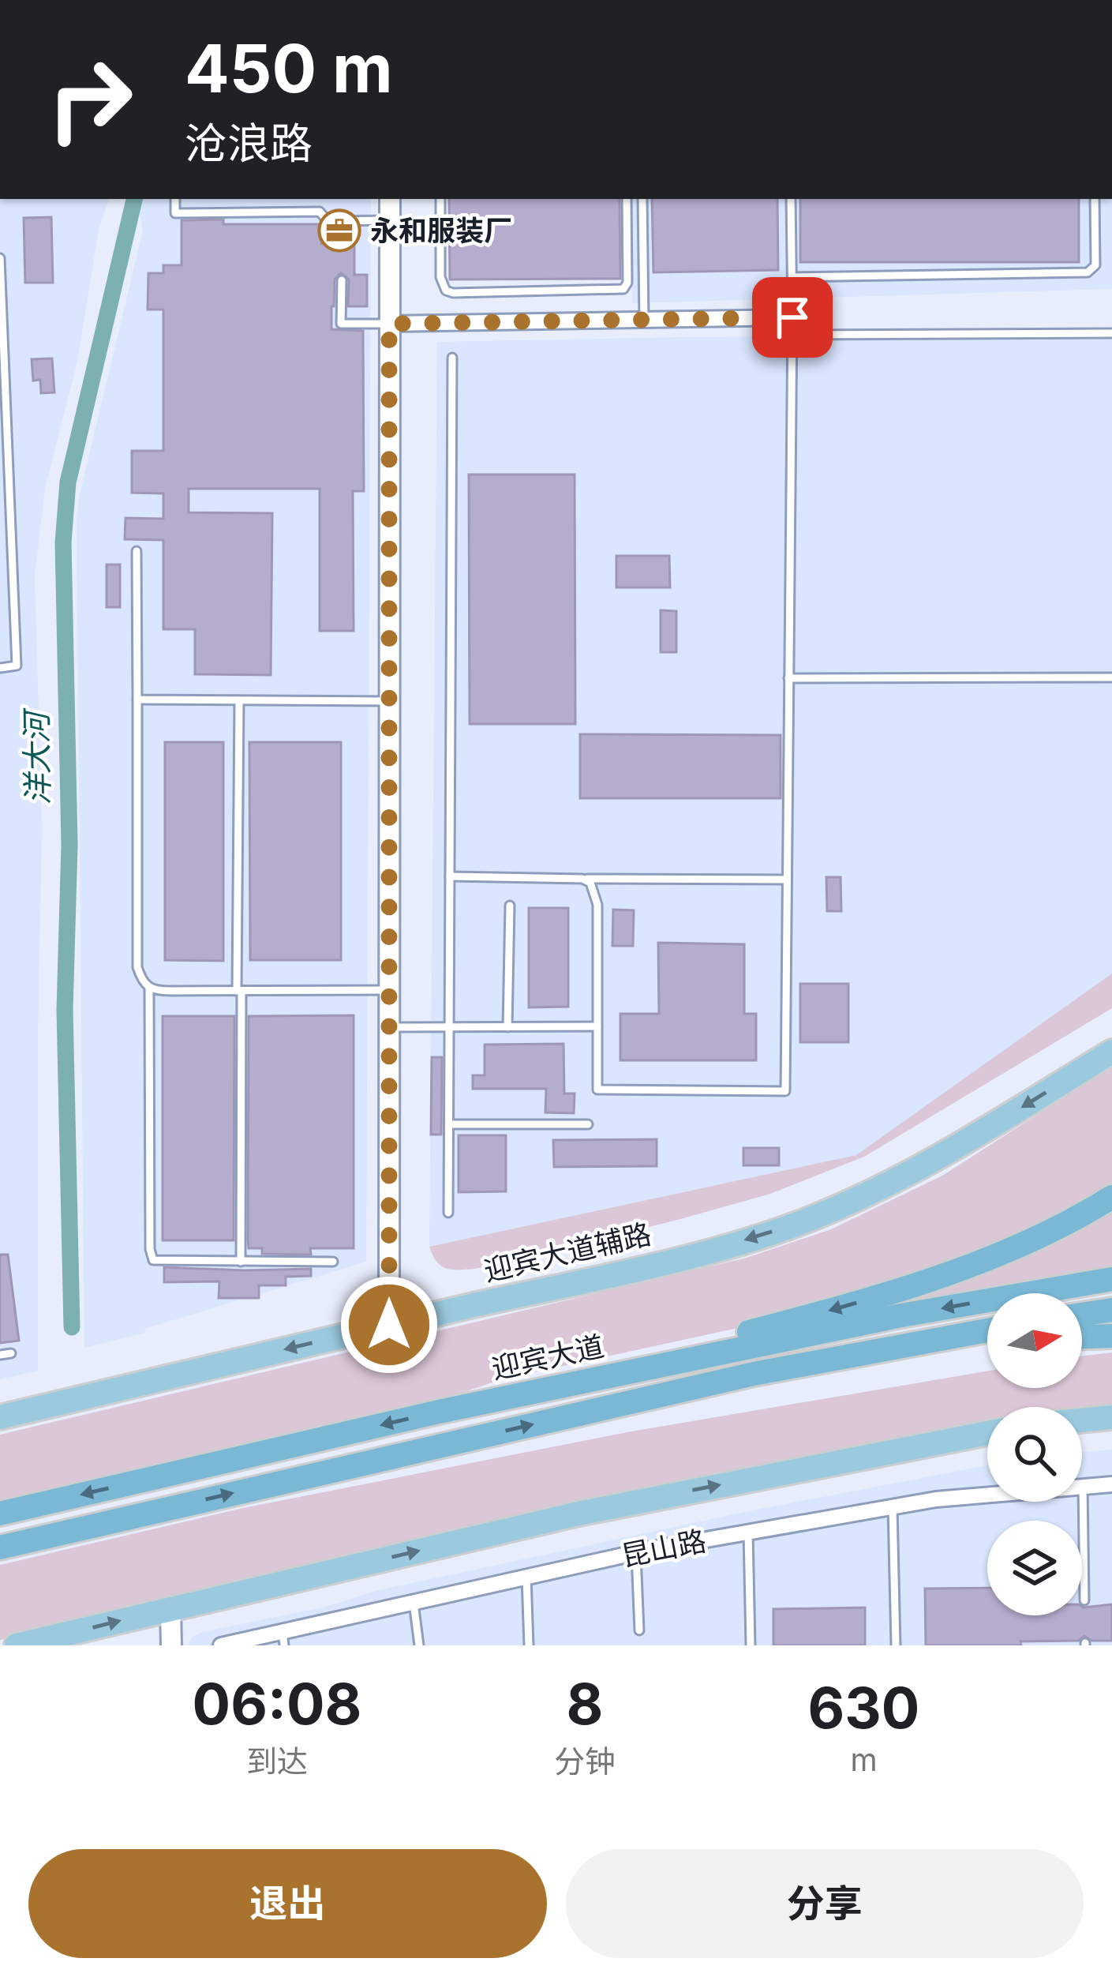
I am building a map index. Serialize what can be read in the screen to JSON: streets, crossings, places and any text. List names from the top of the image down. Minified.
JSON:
{"streets":{"highway":["迎宾大道"],"main road":["迎宾大道辅路"],"street":["昆山路"]},"one_way":["迎宾大道辅路"],"water":["洋大河"],"places":{"office":["永和服装厂"]},"north":"right","page":{"turn":["450 m","沧浪路"],"eta":["06:08","到达","8","分钟","630","m"],"buttons":["退出","分享"]}}
